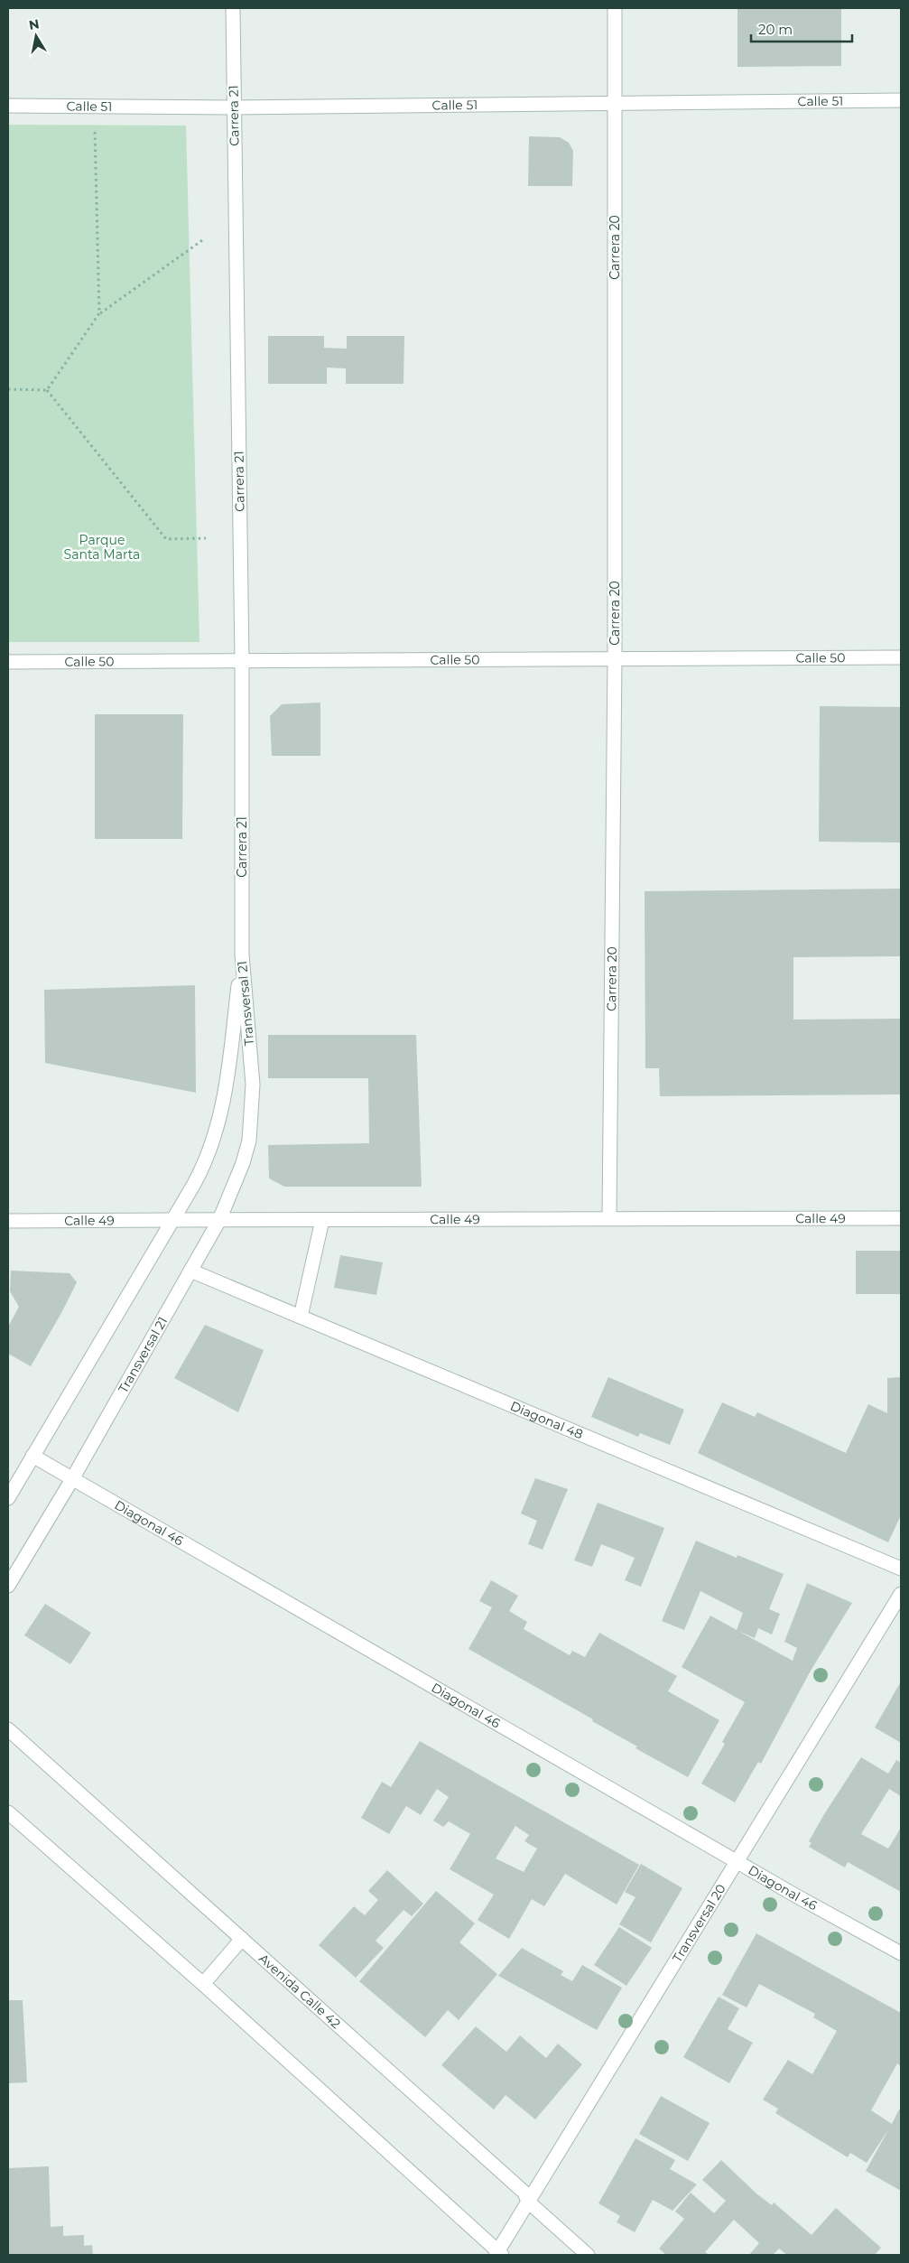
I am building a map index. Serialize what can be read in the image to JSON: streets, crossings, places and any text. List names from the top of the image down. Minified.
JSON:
{"streets":{"street":["Calle 51","Carrera 21","Carrera 20","Calle 50","Transversal 21","Calle 49","Diagonal 48","Diagonal 46","Transversal 20","Avenida Calle 42"]},"crossings":[["Calle 51","Carrera 21"],["Calle 51","Carrera 20"],["Carrera 21","Calle 50"],["Carrera 21","Transversal 21"],["Carrera 20","Calle 50"],["Carrera 20","Calle 49"],["Transversal 21","Calle 49"],["Transversal 21","Diagonal 48"],["Transversal 21","Diagonal 46"],["Diagonal 46","Transversal 20"],["Transversal 20","Avenida Calle 42"]],"parks":["Parque Santa Marta"],"scale_bar":"20 m","north":"top"}
